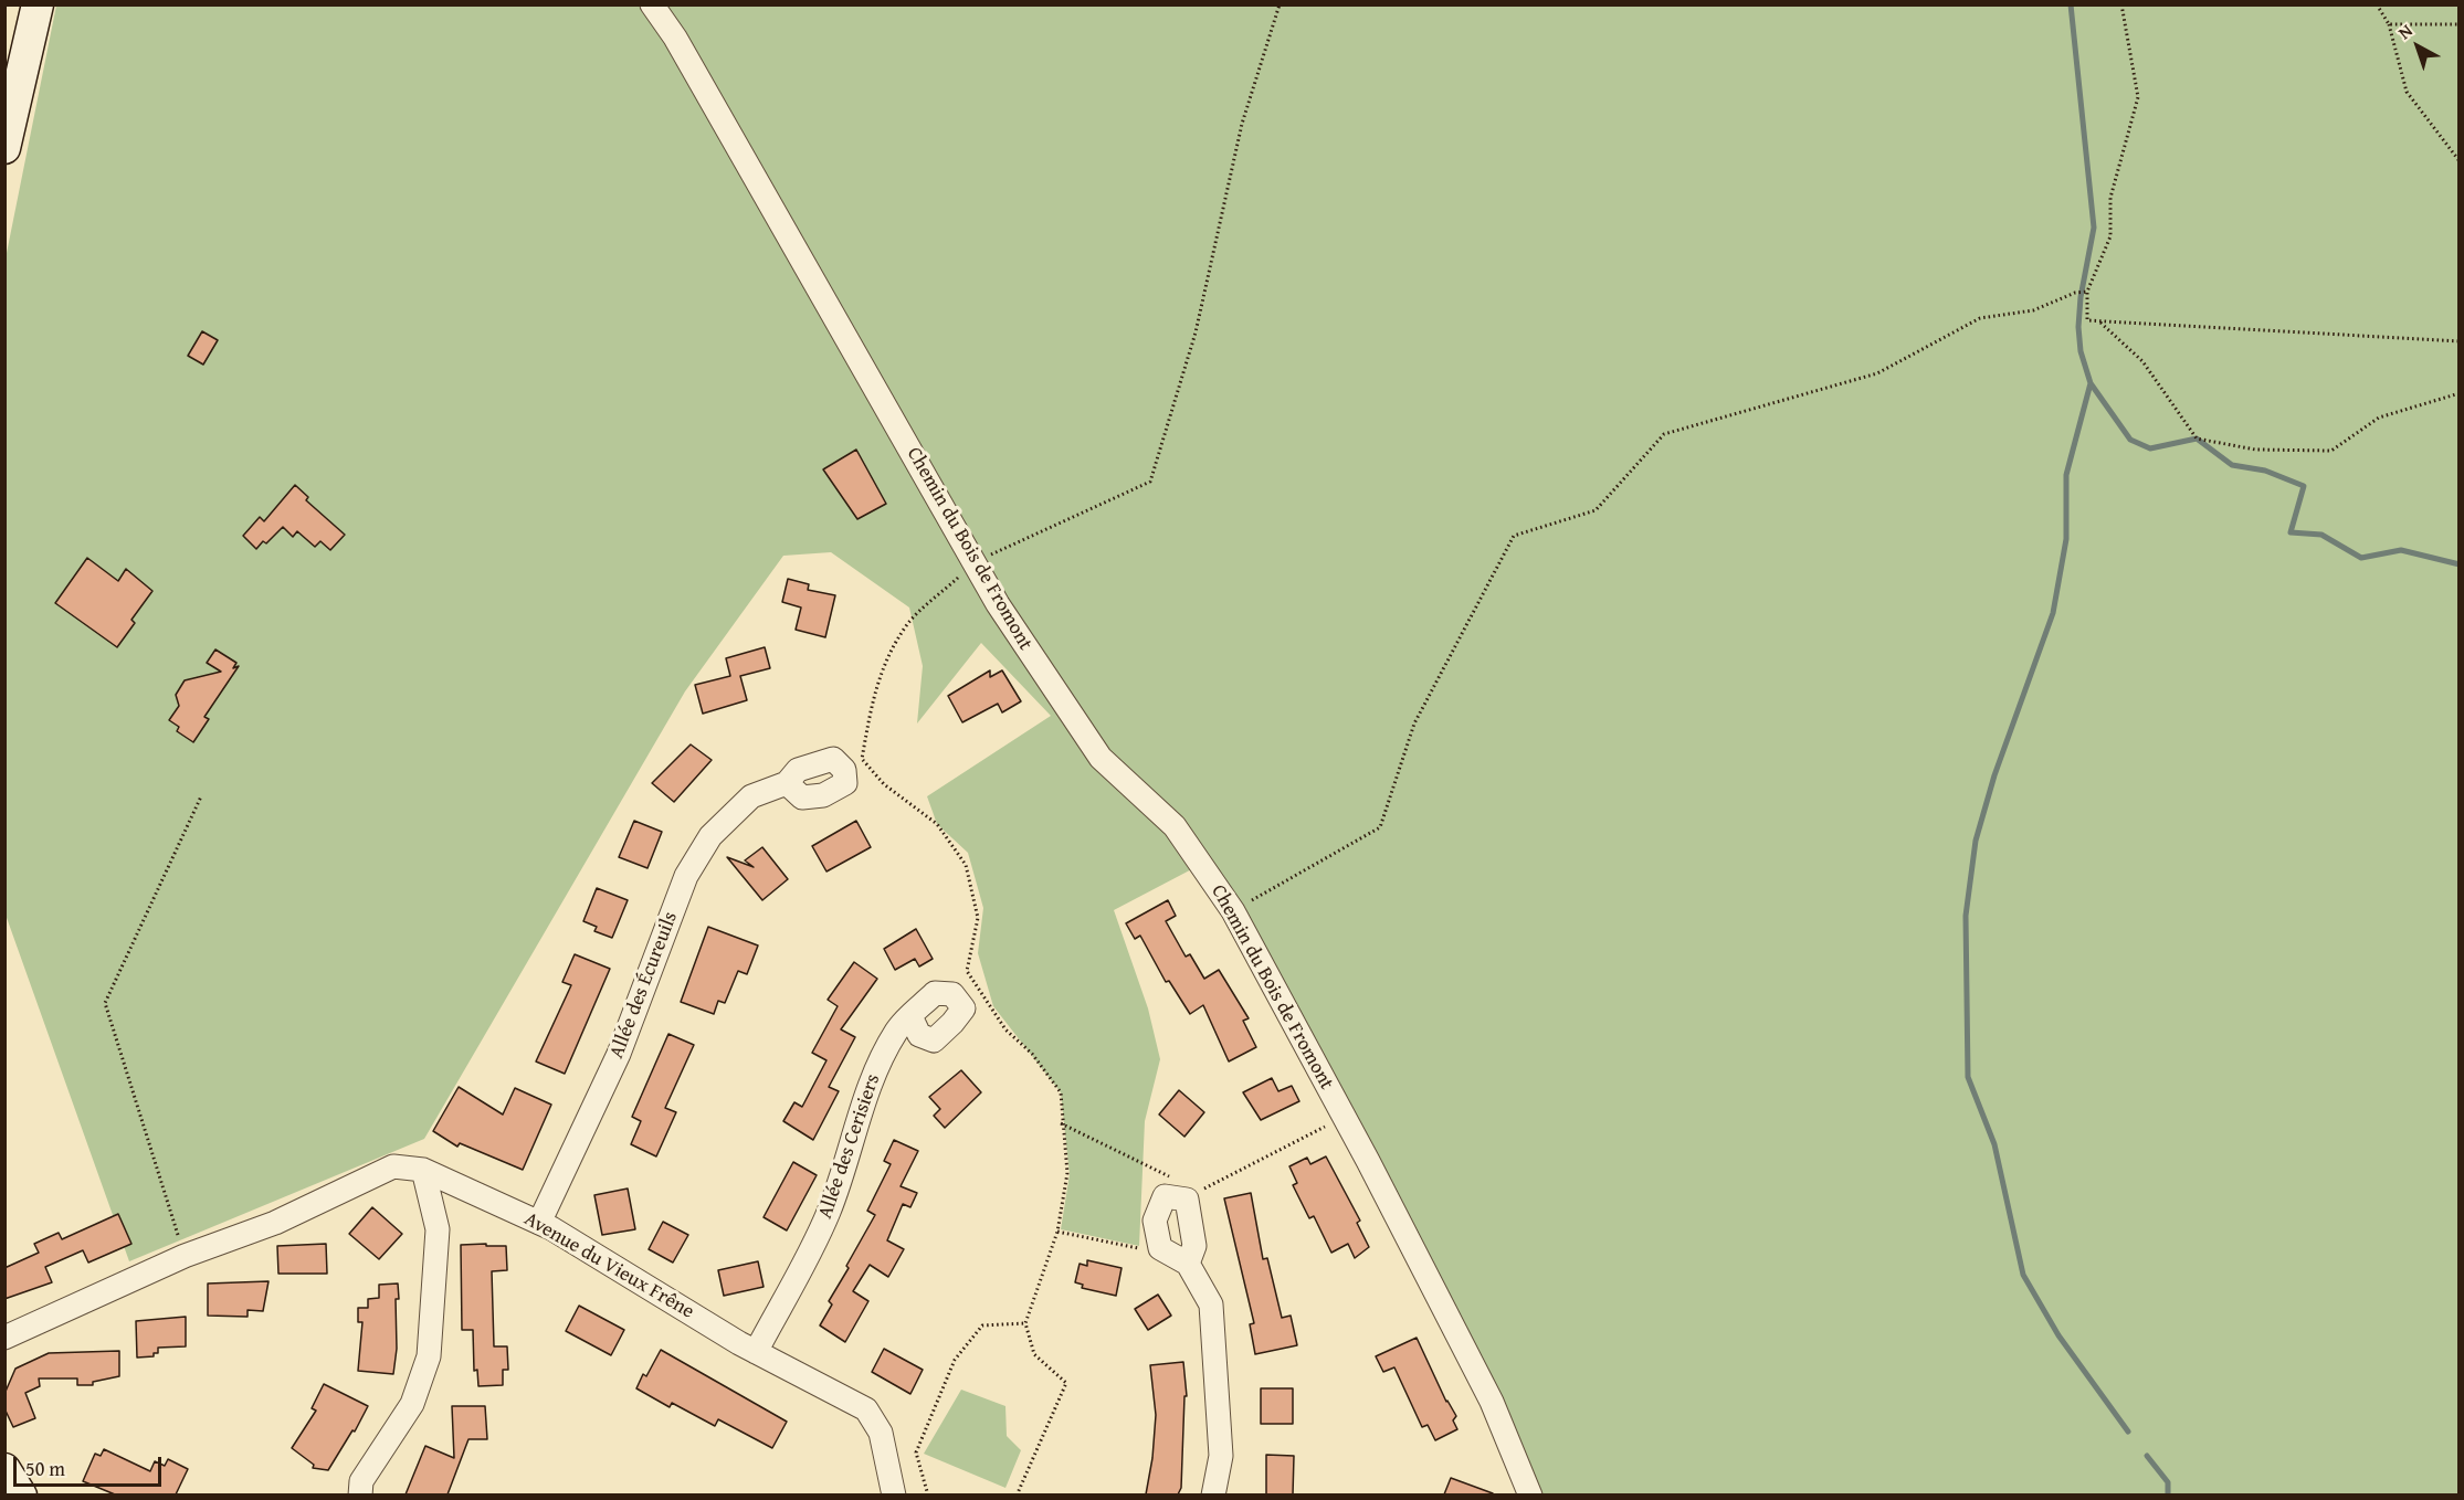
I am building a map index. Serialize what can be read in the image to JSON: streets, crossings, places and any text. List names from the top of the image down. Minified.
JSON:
{"streets":{"street":["Chemin du Bois de Fromont","Allée des Écureuils","Allée des Cerisiers","Avenue du Vieux Frêne"]},"crossings":[["Allée des Écureuils","Avenue du Vieux Frêne"],["Allée des Cerisiers","Avenue du Vieux Frêne"]],"scale_bar":"50 m","north":"top left"}
